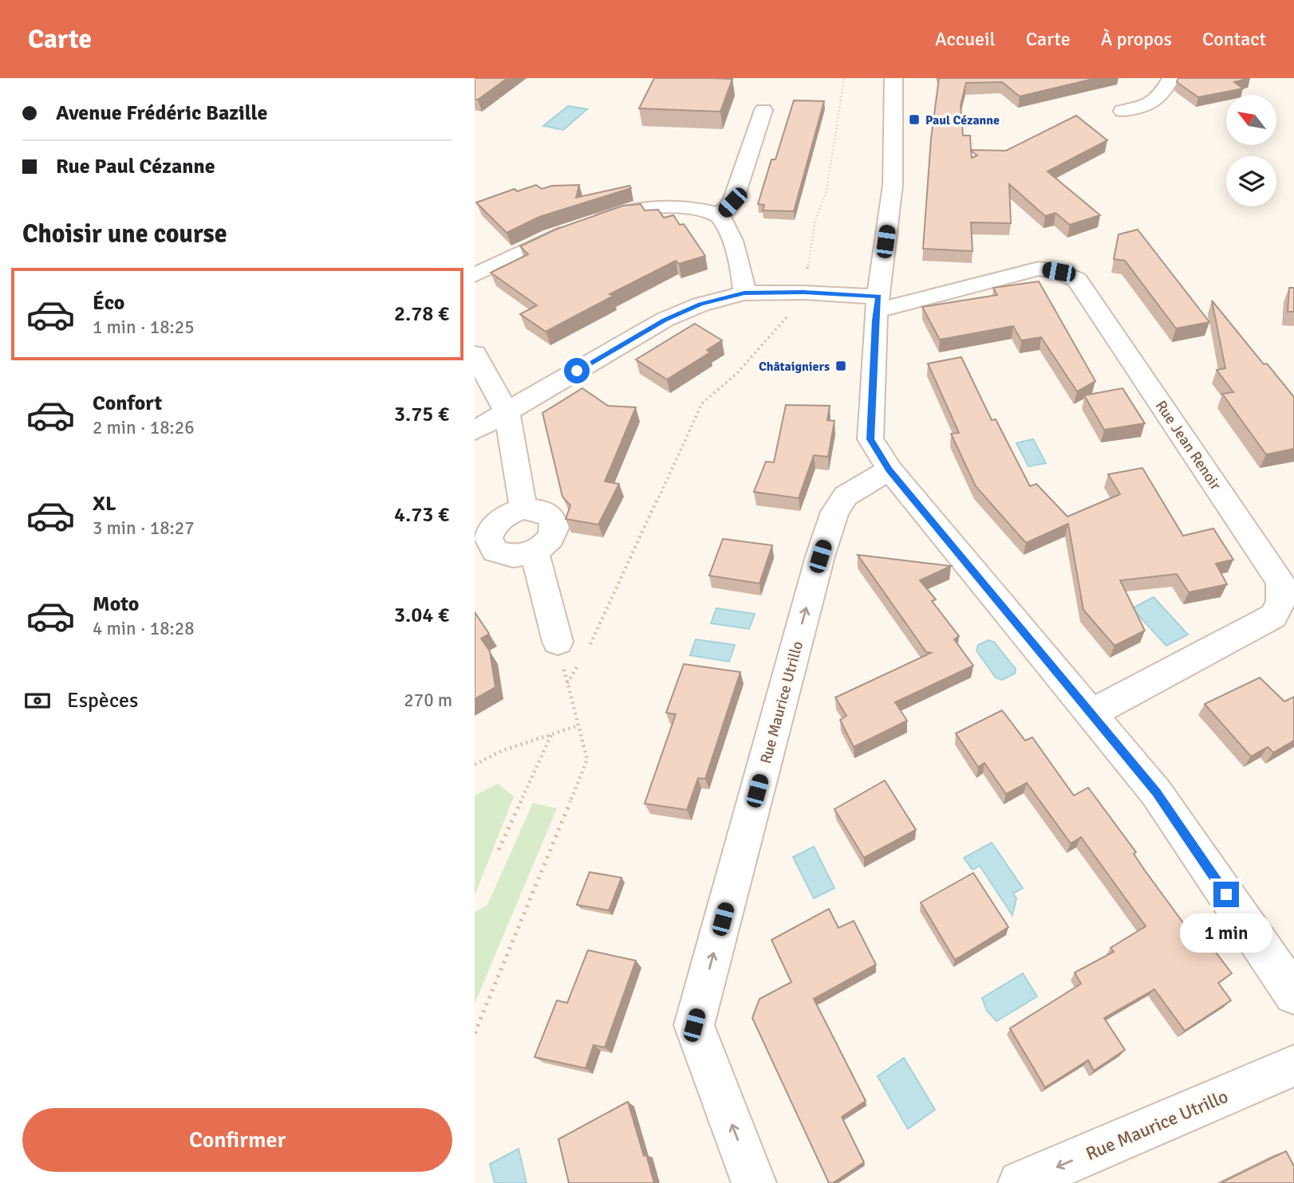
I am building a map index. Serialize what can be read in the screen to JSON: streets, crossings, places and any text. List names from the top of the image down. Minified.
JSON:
{"streets":{"street":["Rue Jean Renoir","Rue Maurice Utrillo"]},"places":{"transit":["Paul Cézanne","Châtaigniers"]},"north":"top left","page":{"header":"Carte","nav":["Accueil","Carte","À propos","Contact"],"banner":["Avenue Frédéric Bazille","Rue Paul Cézanne"],"heading":"Choisir une course","list":[{"name":"Éco","note":"1 min · 18:25","value":"2.78 €"},{"name":"Confort","note":"2 min · 18:26","value":"3.75 €"},{"name":"XL","note":"3 min · 18:27","value":"4.73 €"},{"name":"Moto","note":"4 min · 18:28","value":"3.04 €"}],"pay":["Espèces","270 m"],"bubble":"1 min","buttons":"Confirmer"}}
